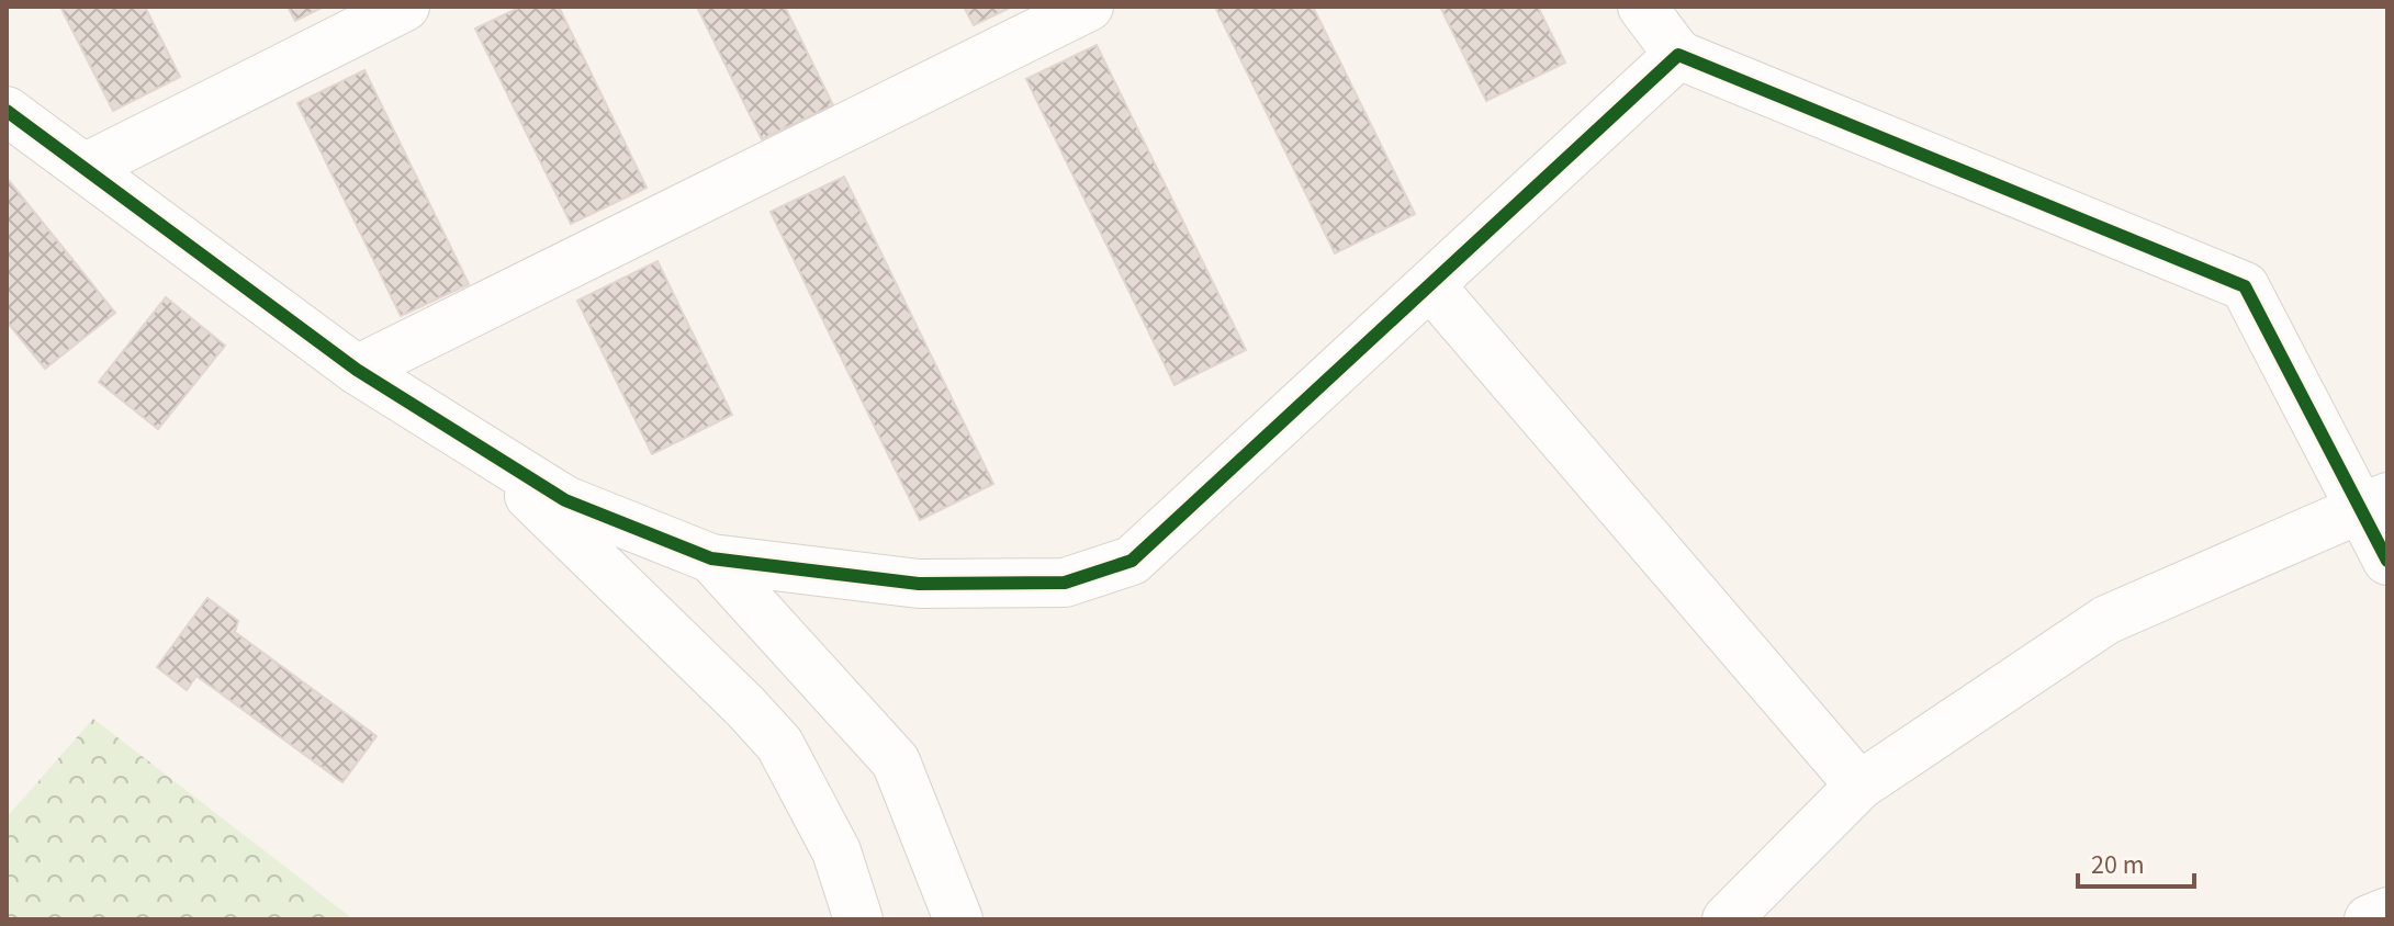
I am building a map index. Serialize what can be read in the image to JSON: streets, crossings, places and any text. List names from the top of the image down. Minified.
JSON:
{"scale_bar":"20 m"}
